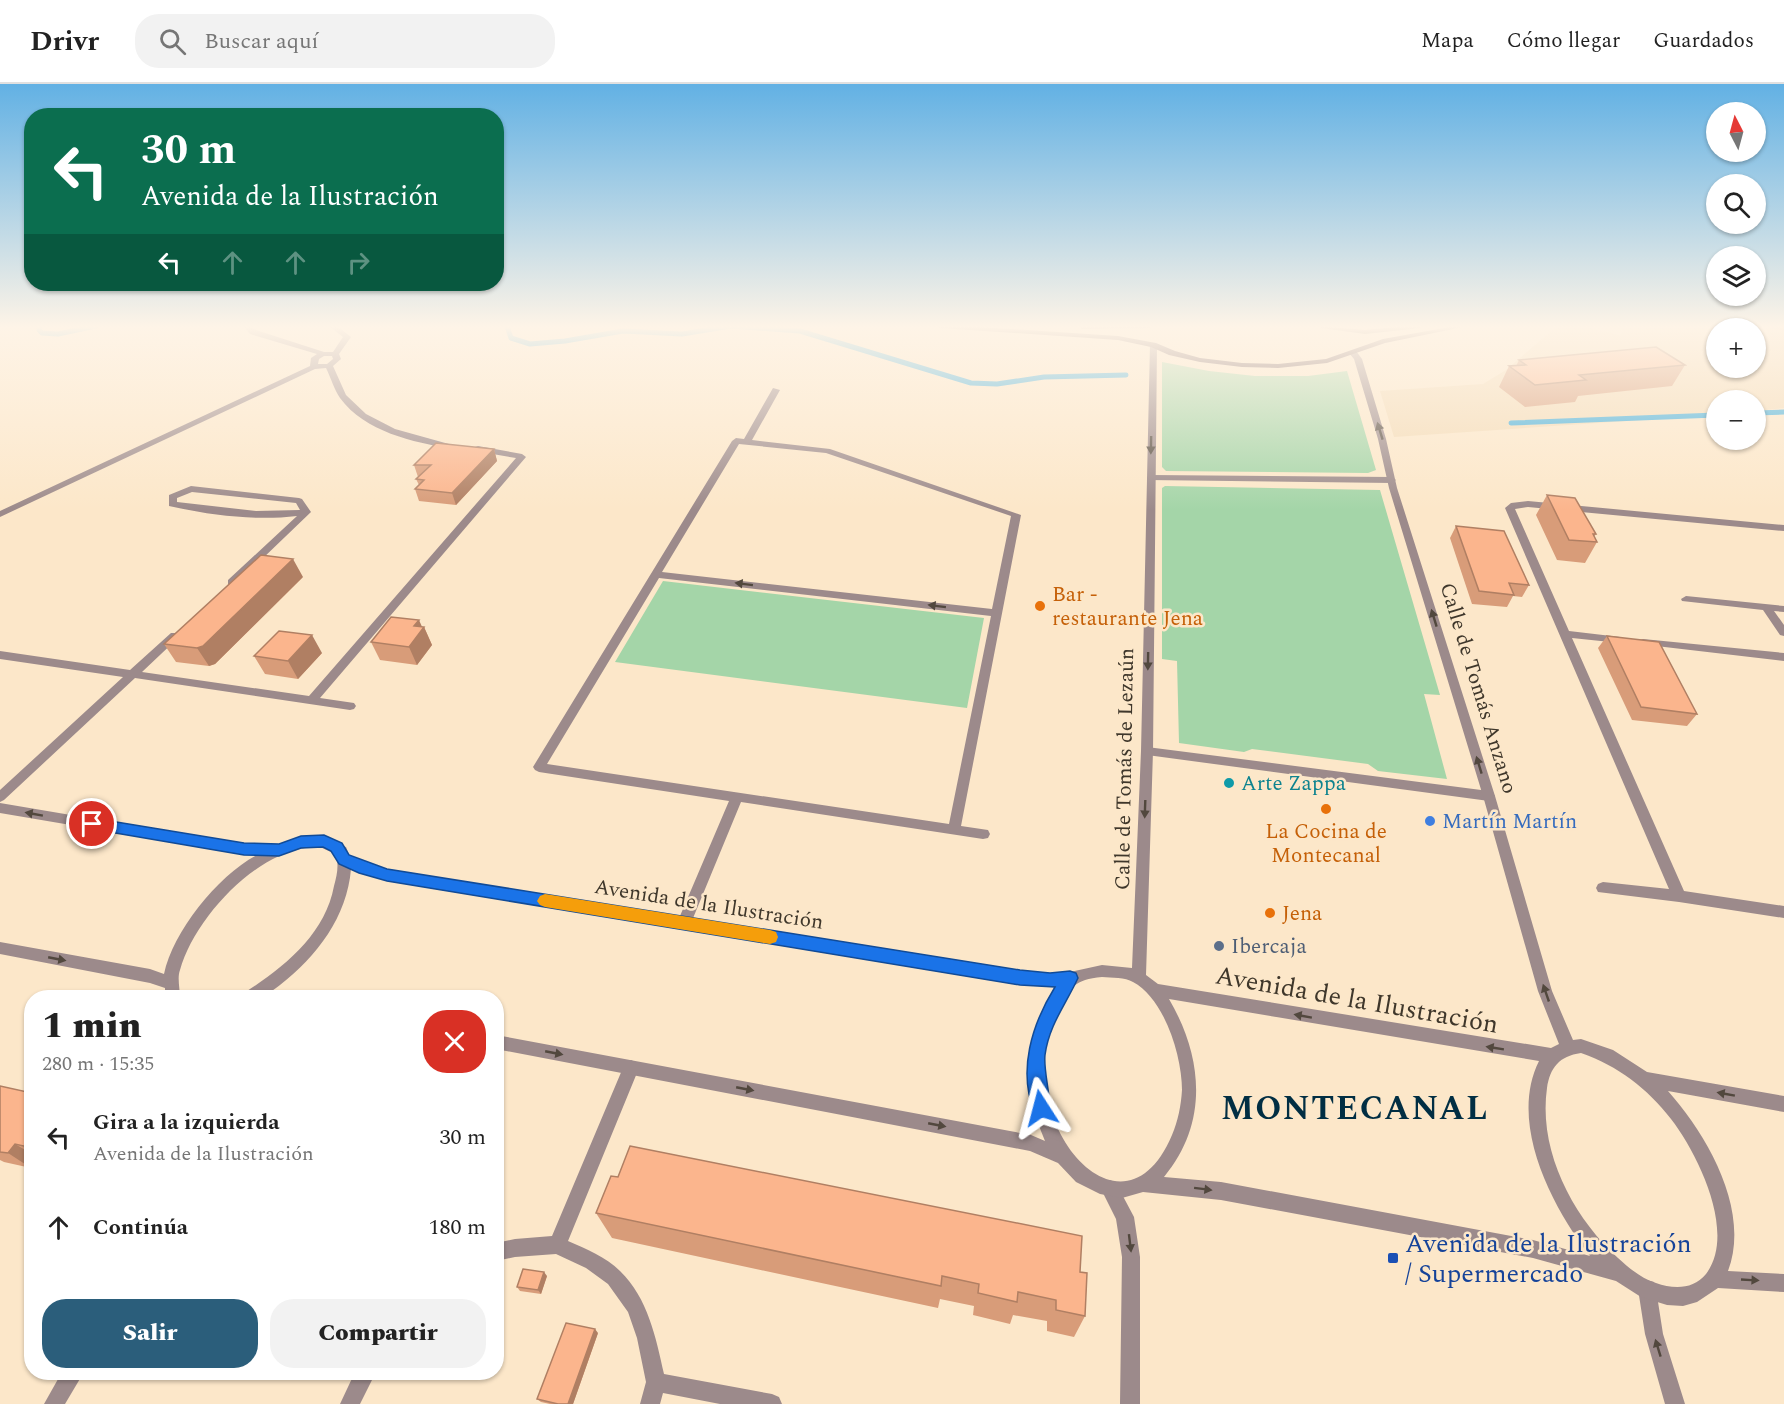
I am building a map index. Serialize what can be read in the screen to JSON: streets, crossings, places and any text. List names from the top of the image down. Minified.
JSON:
{"streets":{"street":["Calle de Tomás Anzano","Calle de Tomás de Lezaún","Avenida de la Ilustración"]},"crossings":[["Calle de Tomás Anzano","Avenida de la Ilustración"],["Calle de Tomás de Lezaún","Avenida de la Ilustración"]],"one_way":["Calle de Tomás Anzano","Calle de Tomás de Lezaún"],"districts":["MONTECANAL"],"places":{"other":["Bar - restaurante Jena","Arte Zappa","La Cocina de Montecanal","Martín Martín","Jena","Ibercaja"],"transit":["Avenida de la Ilustración / Supermercado"]},"north":"top","page":{"header":"Drivr","search":"Buscar aquí","nav":["Mapa","Cómo llegar","Guardados"],"map_buttons":["+","−"],"turn":["30 m","Avenida de la Ilustración"],"heading":["1 min","280 m · 15:35"],"list":[{"name":"Gira a la izquierda","note":"Avenida de la Ilustración","value":"30 m"},{"name":"Continúa","value":"180 m"}],"buttons":["Salir","Compartir"]}}
